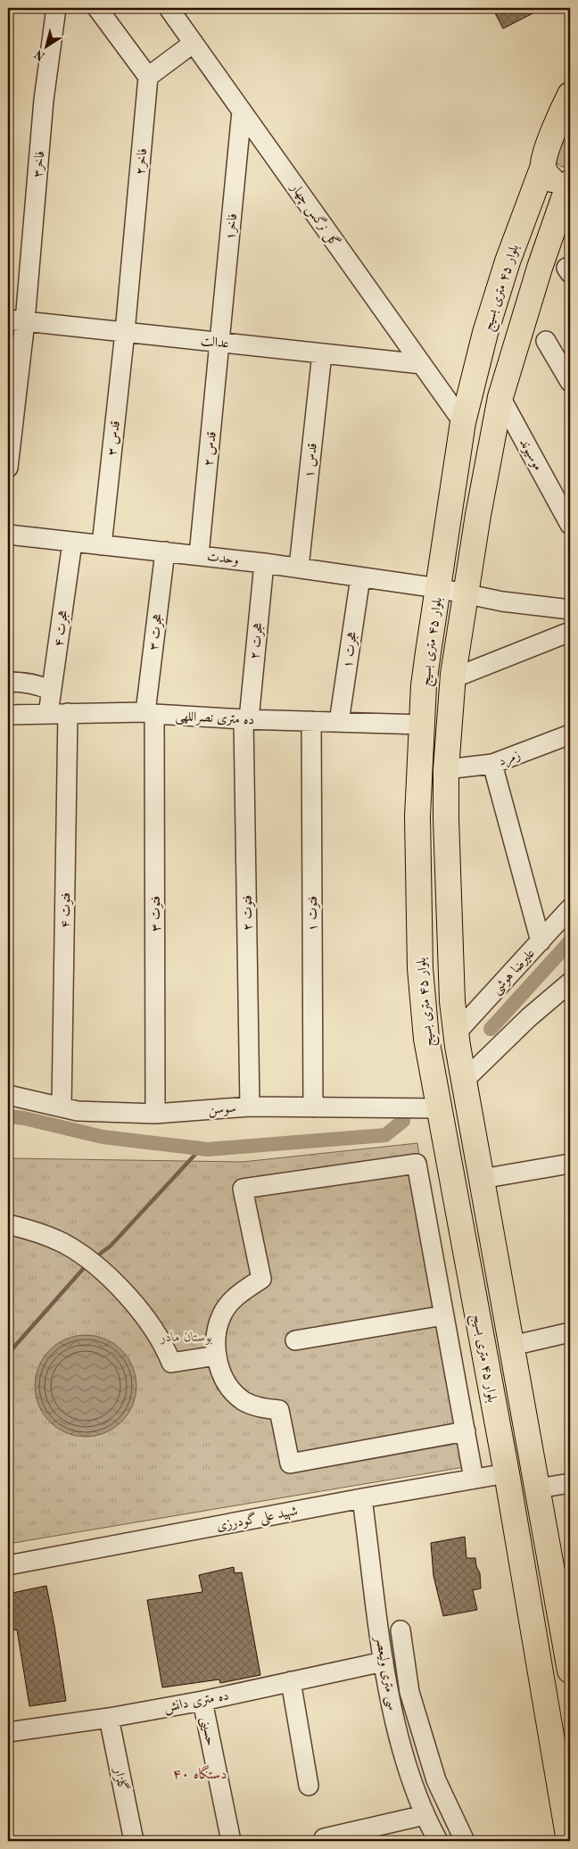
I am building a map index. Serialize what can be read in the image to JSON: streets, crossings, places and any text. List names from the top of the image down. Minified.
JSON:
{"streets":{"main road":["بلوار ۴۵ متری بسیج"],"street":["فاخر۲","فاخر۳","گل نرگس چهار","فاخر۱","عدالت","قدس ۳","قدس ۲","موسیوند","قدس ۱","وحدت","هجرت ۴","هجرت ۳","هجرت ۲","هجرت ۱","ده متری نصراللهی","زمرد","فتوت ۴","فتوت ۲","فتوت ۳","فتوت ۱","علیرضا هوشی","سوسن","شهید علی گودرزی","سی متری ولیعصر","ده متری دانش","حسینی","گلزار"]},"crossings":[["فاخر۲","عدالت"],["فاخر۲","قدس ۳"],["فاخر۳","عدالت"],["گل نرگس چهار","فاخر۱"],["گل نرگس چهار","بلوار ۴۵ متری بسیج"],["گل نرگس چهار","عدالت"],["فاخر۱","عدالت"],["فاخر۱","قدس ۲"],["بلوار ۴۵ متری بسیج","موسیوند"],["بلوار ۴۵ متری بسیج","وحدت"],["بلوار ۴۵ متری بسیج","ده متری نصراللهی"],["بلوار ۴۵ متری بسیج","زمرد"],["بلوار ۴۵ متری بسیج","علیرضا هوشی"],["بلوار ۴۵ متری بسیج","سوسن"],["بلوار ۴۵ متری بسیج","شهید علی گودرزی"],["عدالت","قدس ۳"],["عدالت","قدس ۲"],["عدالت","قدس ۱"],["قدس ۳","وحدت"],["قدس ۲","وحدت"],["قدس ۱","وحدت"],["وحدت","هجرت ۴"],["وحدت","هجرت ۳"],["وحدت","هجرت ۲"],["وحدت","هجرت ۱"],["هجرت ۴","ده متری نصراللهی"],["هجرت ۳","ده متری نصراللهی"],["هجرت ۳","فتوت ۳"],["هجرت ۲","ده متری نصراللهی"],["هجرت ۲","فتوت ۲"],["هجرت ۱","ده متری نصراللهی"],["ده متری نصراللهی","فتوت ۴"],["ده متری نصراللهی","فتوت ۲"],["ده متری نصراللهی","فتوت ۳"],["ده متری نصراللهی","فتوت ۱"],["فتوت ۴","سوسن"],["فتوت ۲","سوسن"],["فتوت ۳","سوسن"],["فتوت ۱","سوسن"],["شهید علی گودرزی","سی متری ولیعصر"],["سی متری ولیعصر","ده متری دانش"],["ده متری دانش","حسینی"],["ده متری دانش","گلزار"]],"districts":["۴۰ دستگاه"],"parks":["بوستان مادر"],"north":"bottom left"}
